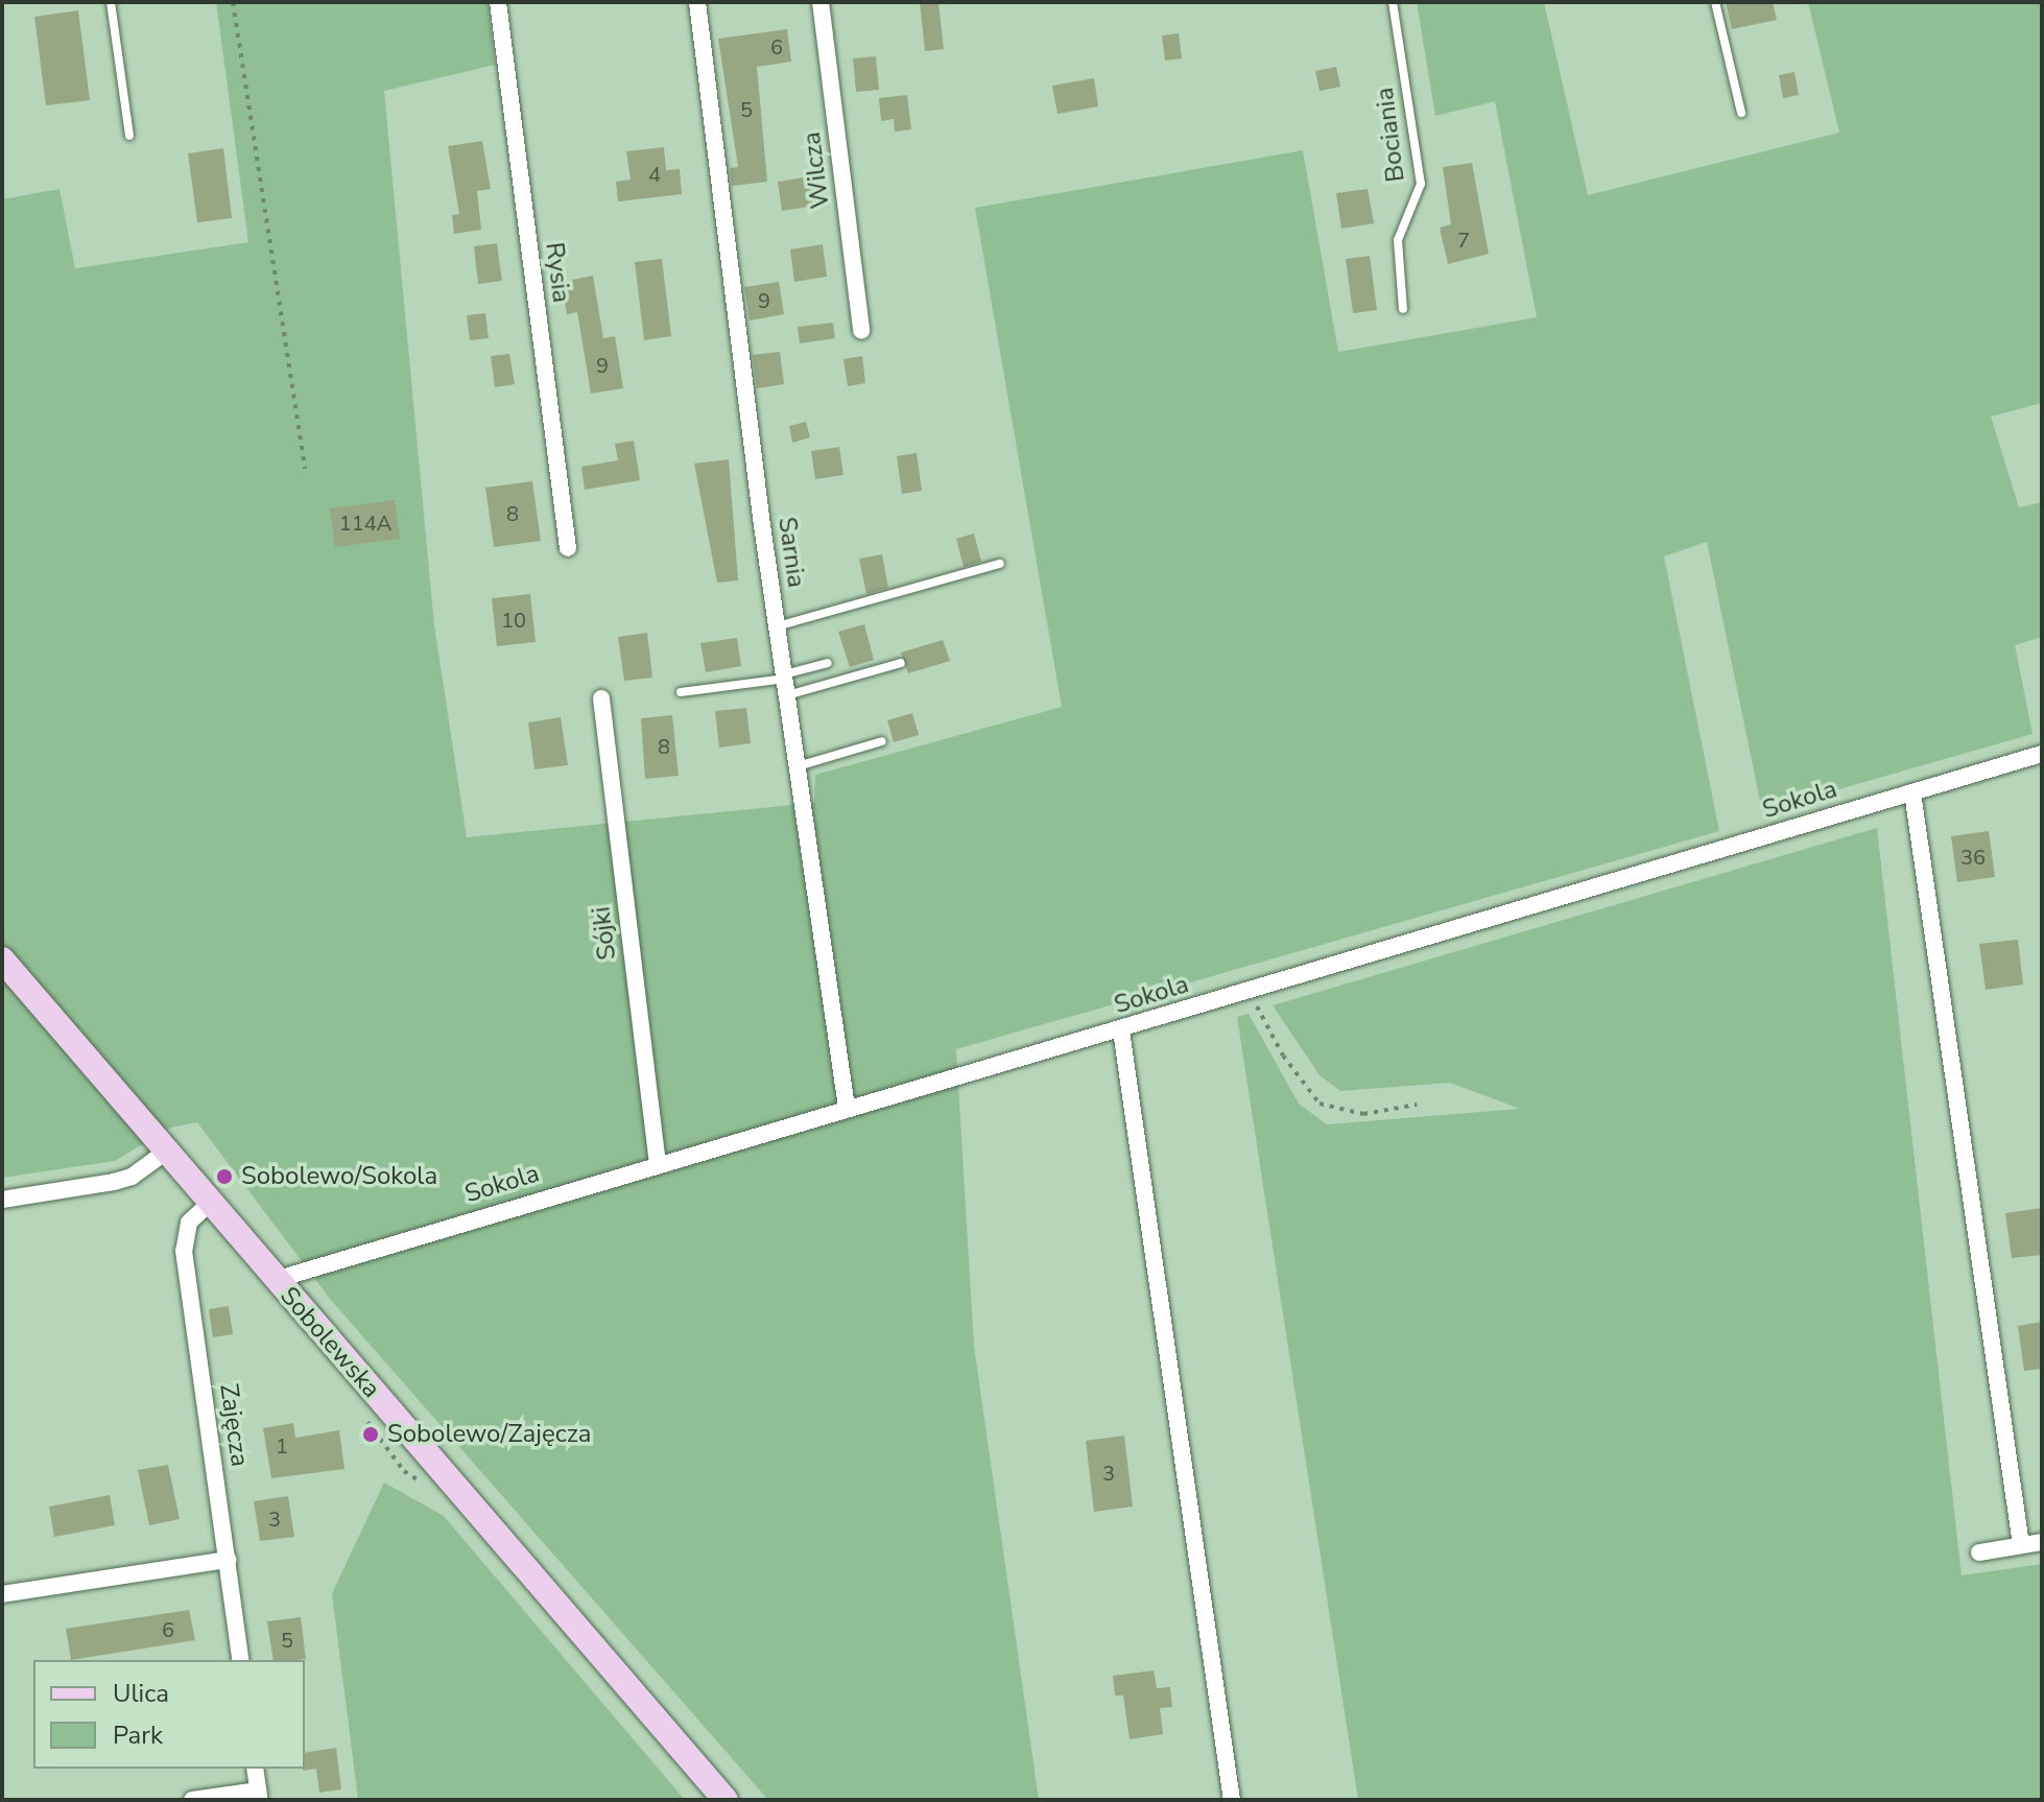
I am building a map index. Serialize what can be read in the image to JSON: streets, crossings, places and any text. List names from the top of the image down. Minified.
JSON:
{"streets":{"street":["Wilcza","Rysia","Sarnia","Sokola","Sójki","Sobolewska","Zajęcza"],"lane":["Bociania"]},"crossings":[["Sarnia","Sokola"],["Sokola","Sójki"],["Sokola","Sobolewska"],["Sobolewska","Zajęcza"]],"places":["Sobolewo/Sokola","Sobolewo/Zajęcza"],"house_numbers":["6","5","4","7","9","9","8","114А","10","8","36","1","3","3","6","5"],"legend":["Ulica","Park"]}
